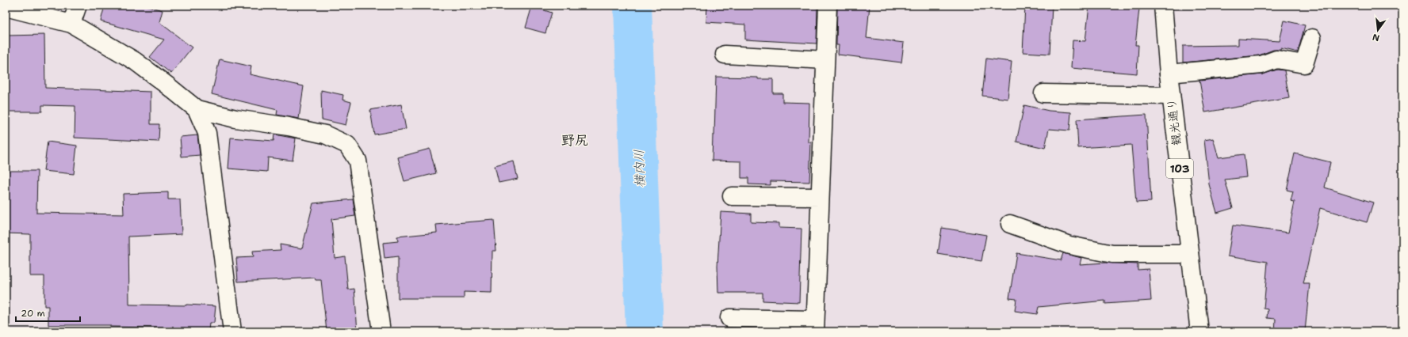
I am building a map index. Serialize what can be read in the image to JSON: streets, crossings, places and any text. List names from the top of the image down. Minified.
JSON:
{"streets":{"main road":["観光通り","103"]},"districts":["野尻"],"water":["横内川"],"scale_bar":"20 m","north":"bottom"}
